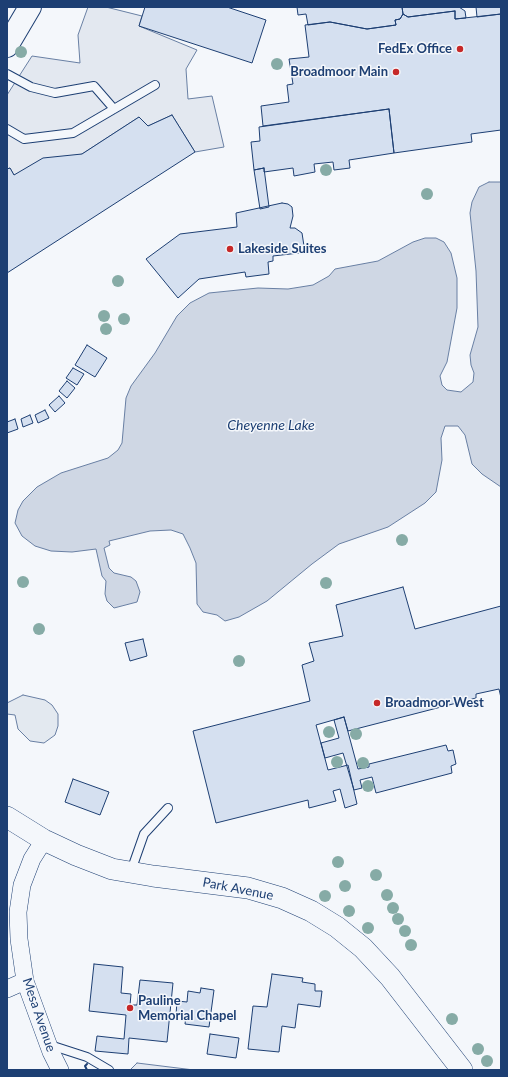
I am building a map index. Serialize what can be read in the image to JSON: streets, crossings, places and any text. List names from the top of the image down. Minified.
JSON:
{"streets":{"street":["Park Avenue","Mesa Avenue"]},"crossings":[["Park Avenue","Mesa Avenue"]],"water":["Cheyenne Lake"],"places":["FedEx Office","Broadmoor Main","Lakeside Suites","Broadmoor West","Pauline Memorial Chapel"]}
